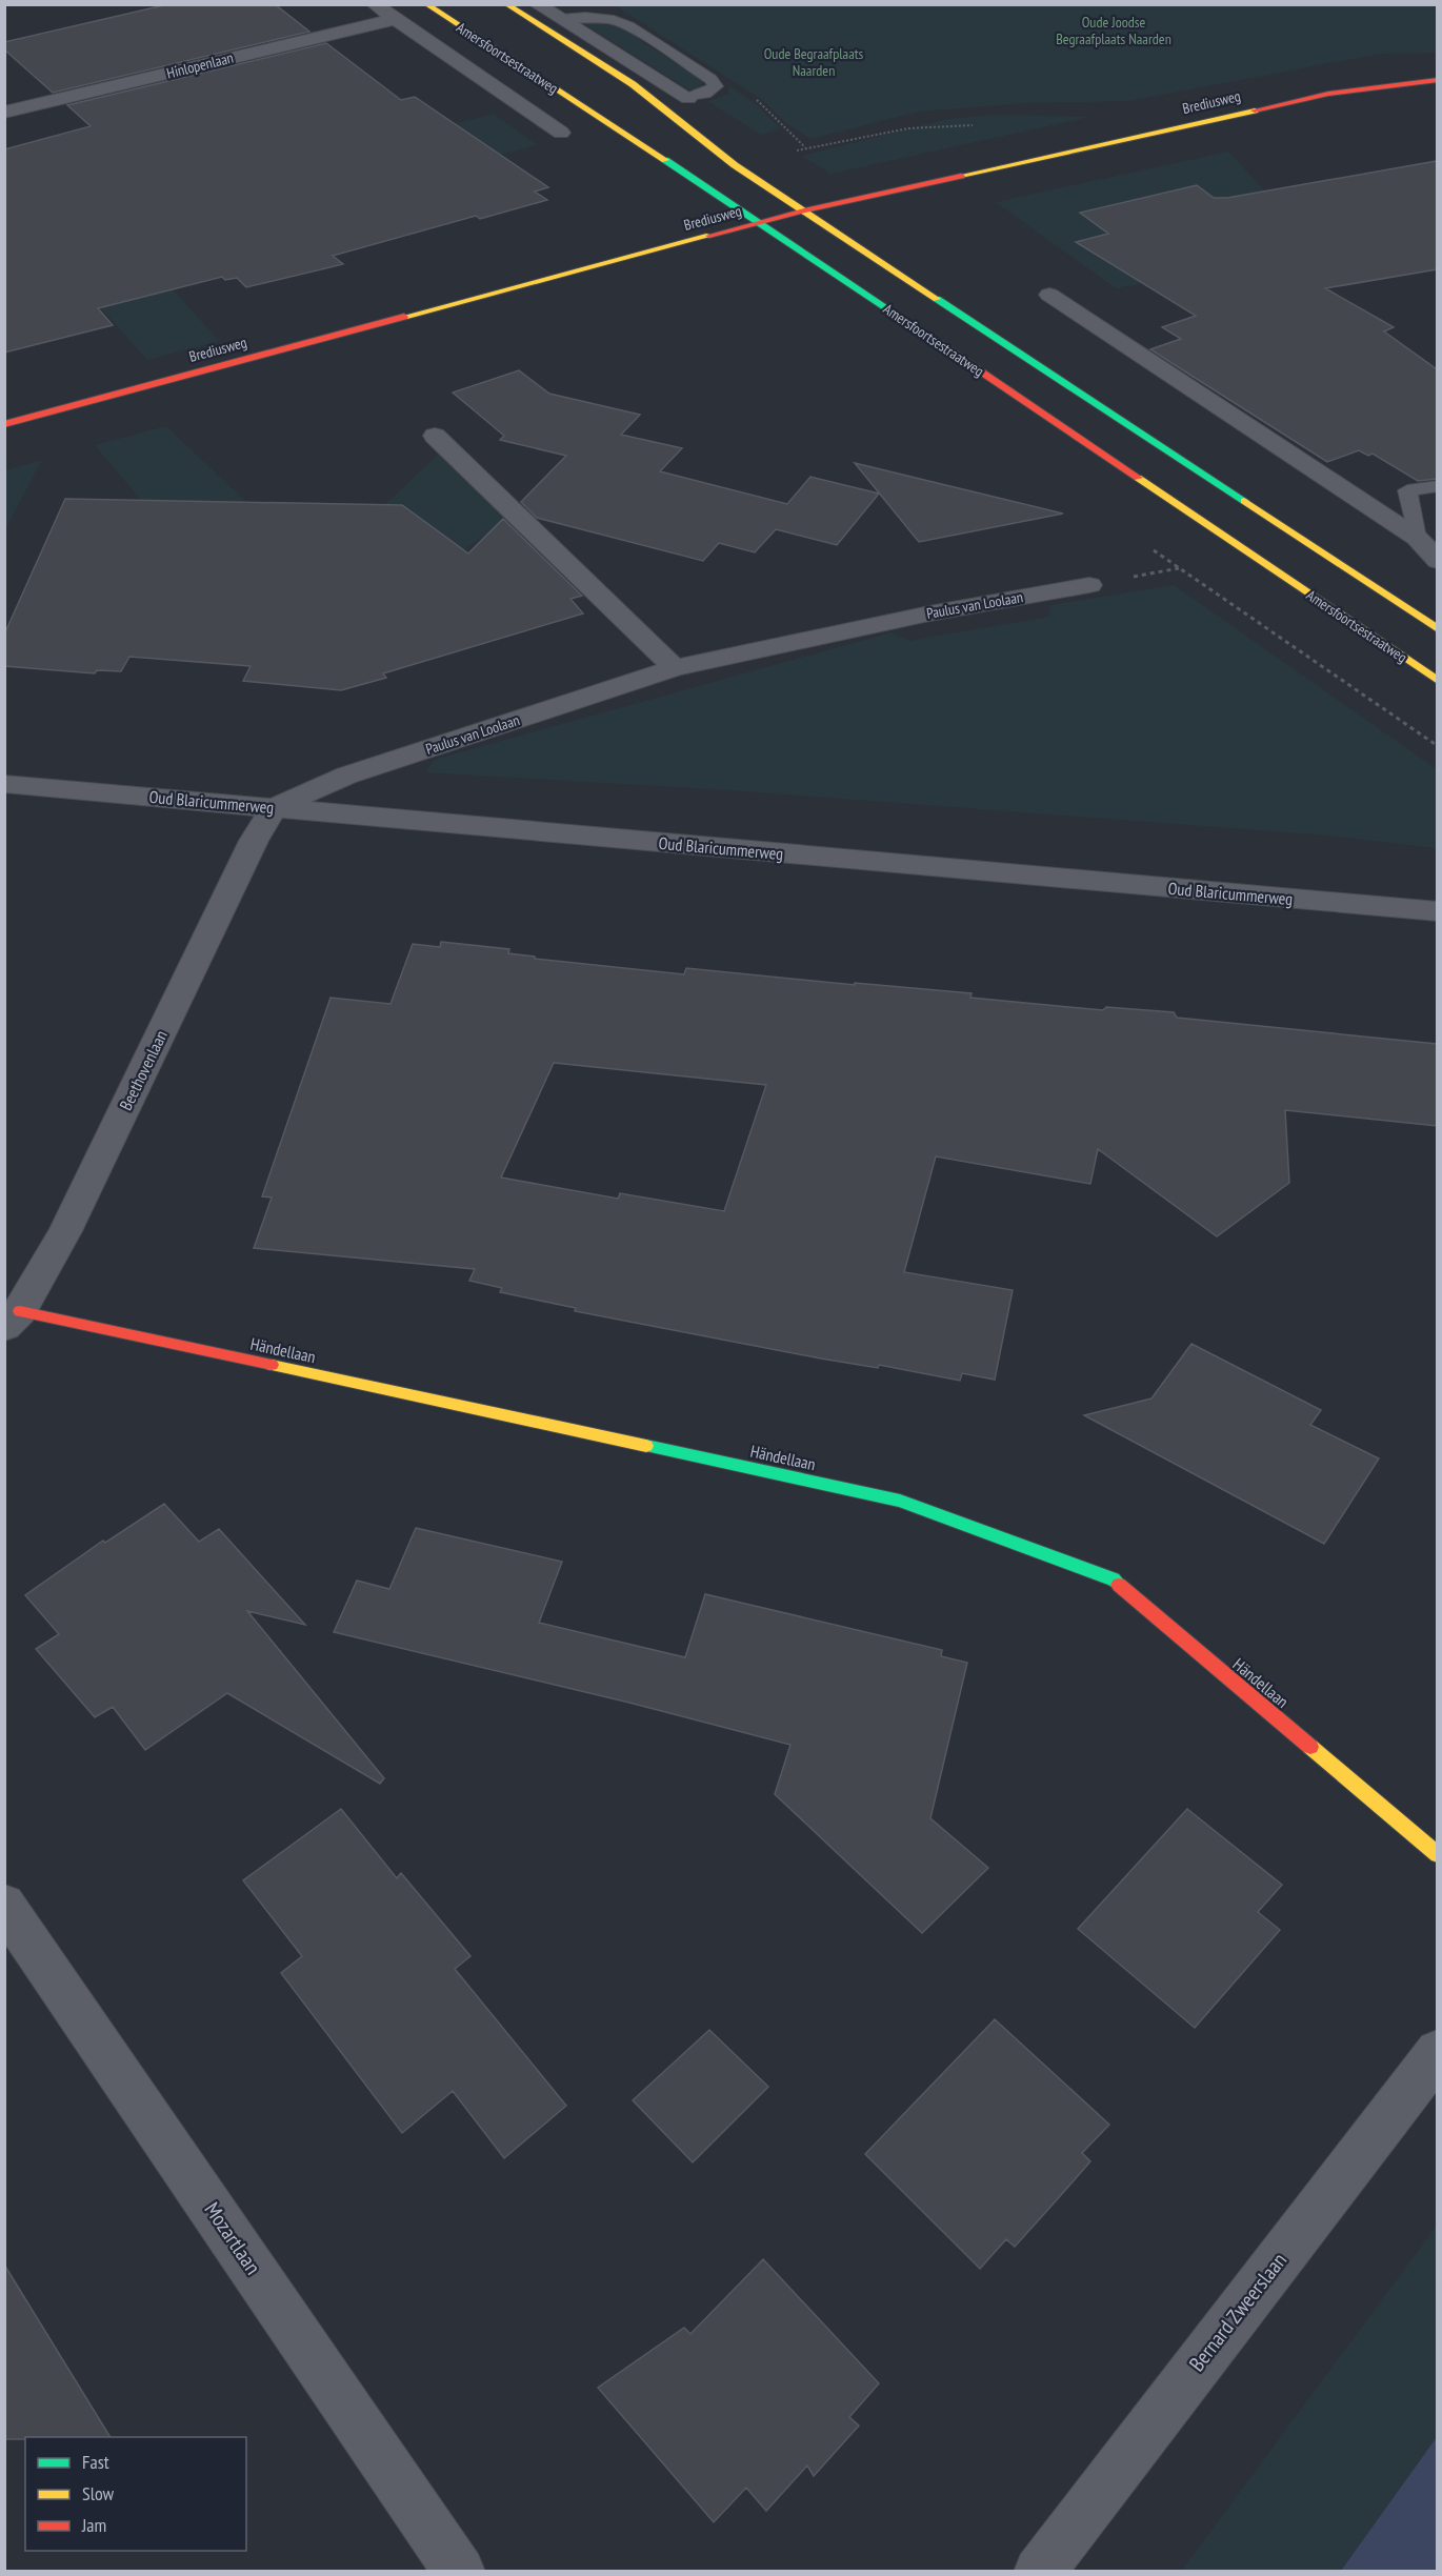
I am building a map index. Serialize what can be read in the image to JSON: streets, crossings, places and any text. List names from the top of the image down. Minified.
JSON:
{"streets":{"main road":["Amersfoortsestraatweg","Brediusweg","Händellaan"],"street":["Hinlopenlaan","Paulus van Loolaan","Oud Blaricummerweg","Beethovenlaan","Mozartlaan","Bernard Zweerslaan"]},"crossings":[["Amersfoortsestraatweg","Hinlopenlaan"],["Amersfoortsestraatweg","Brediusweg"],["Paulus van Loolaan","Oud Blaricummerweg"],["Paulus van Loolaan","Beethovenlaan"],["Oud Blaricummerweg","Beethovenlaan"],["Beethovenlaan","Händellaan"]],"parks":["Oude Joodse Begraafplaats Naarden","Oude Begraafplaats Naarden"],"legend":["Fast","Slow","Jam"]}
